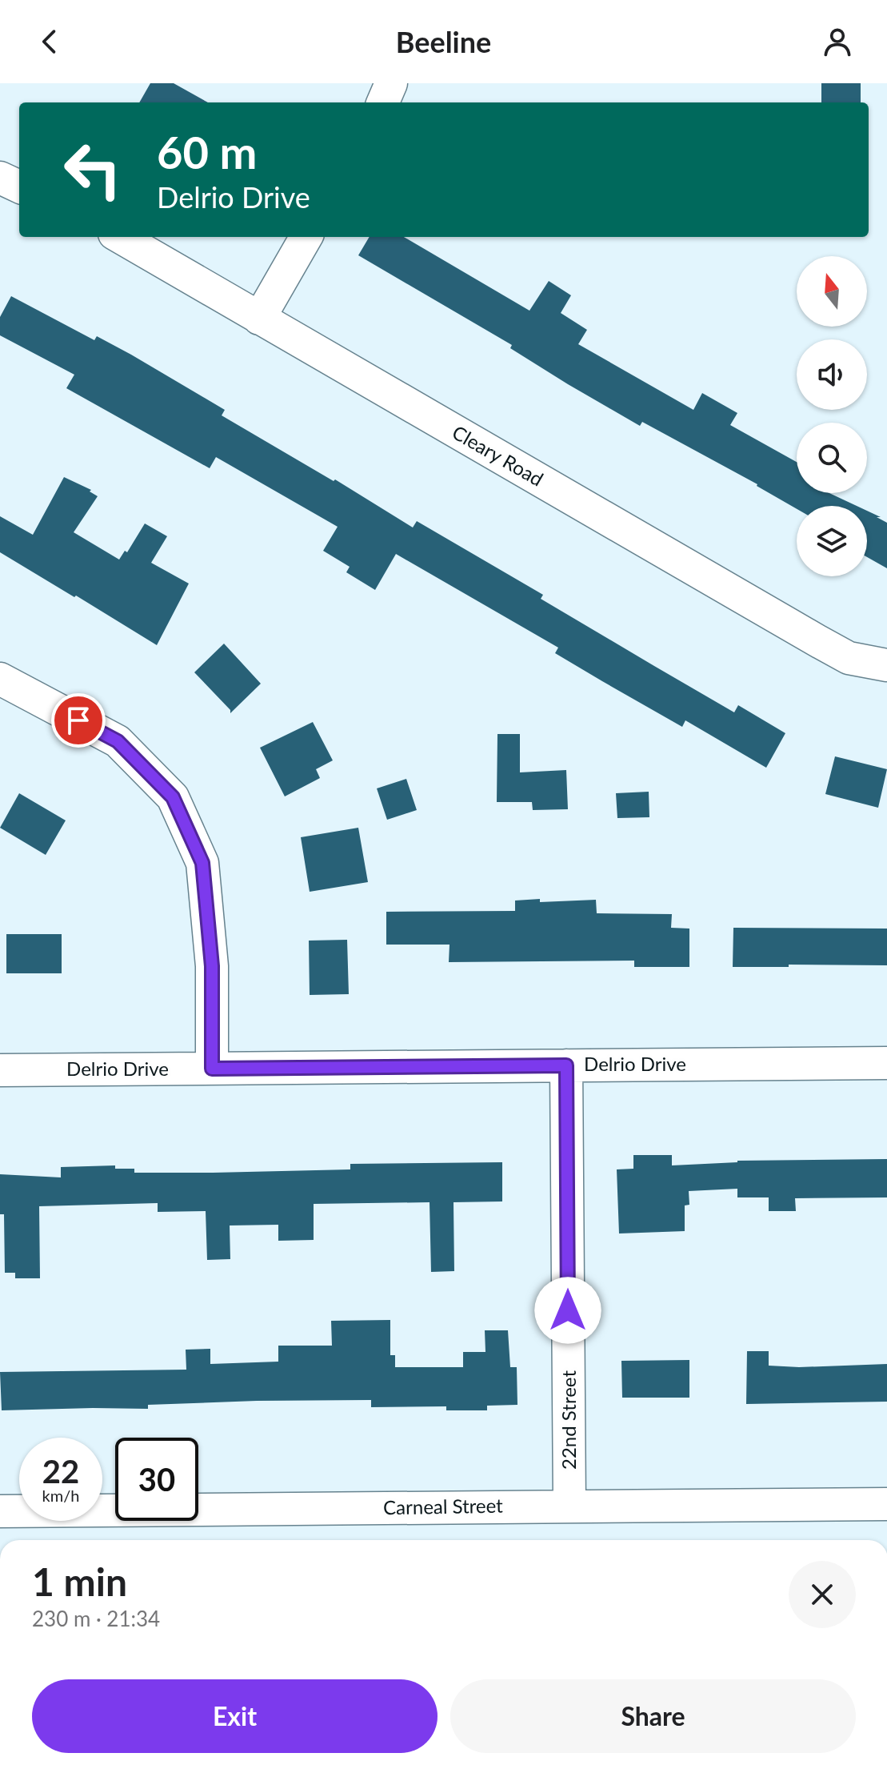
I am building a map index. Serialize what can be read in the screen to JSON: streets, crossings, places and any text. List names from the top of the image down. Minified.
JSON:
{"streets":{"street":["Cleary Road","Delrio Drive","22nd Street","Carneal Street"]},"crossings":[["Delrio Drive","22nd Street"],["22nd Street","Carneal Street"]],"north":"top","page":{"header":"Beeline","turn":["60 m","Delrio Drive"],"speed":"22 km/h","limit":"30","heading":["1 min","230 m · 21:34"],"buttons":["Exit","Share"]}}
